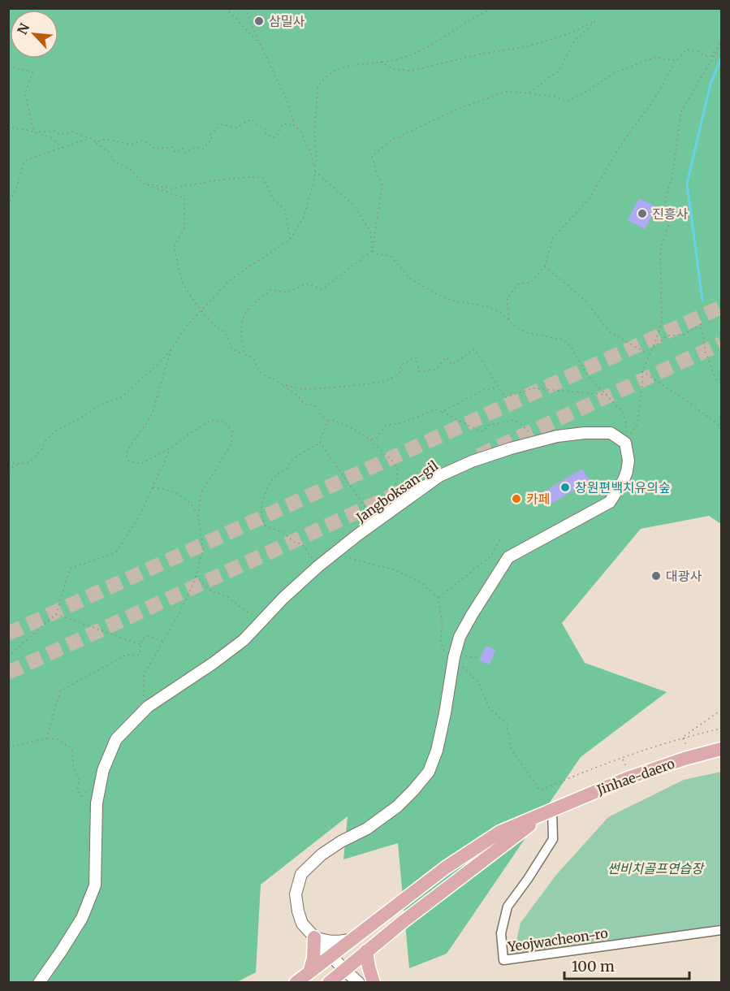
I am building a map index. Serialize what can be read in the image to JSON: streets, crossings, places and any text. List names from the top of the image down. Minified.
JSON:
{"streets":{"main road":["Jinhae-daero"],"street":["Jangboksan-gil","Yeojwacheon-ro"]},"crossings":[["Jinhae-daero","Yeojwacheon-ro"]],"parks":["썬비치골프연습장"],"places":["삼밀사","진흥사","창원편백치유의숲","카페","대광사"],"scale_bar":"100 m","north":"top left"}
